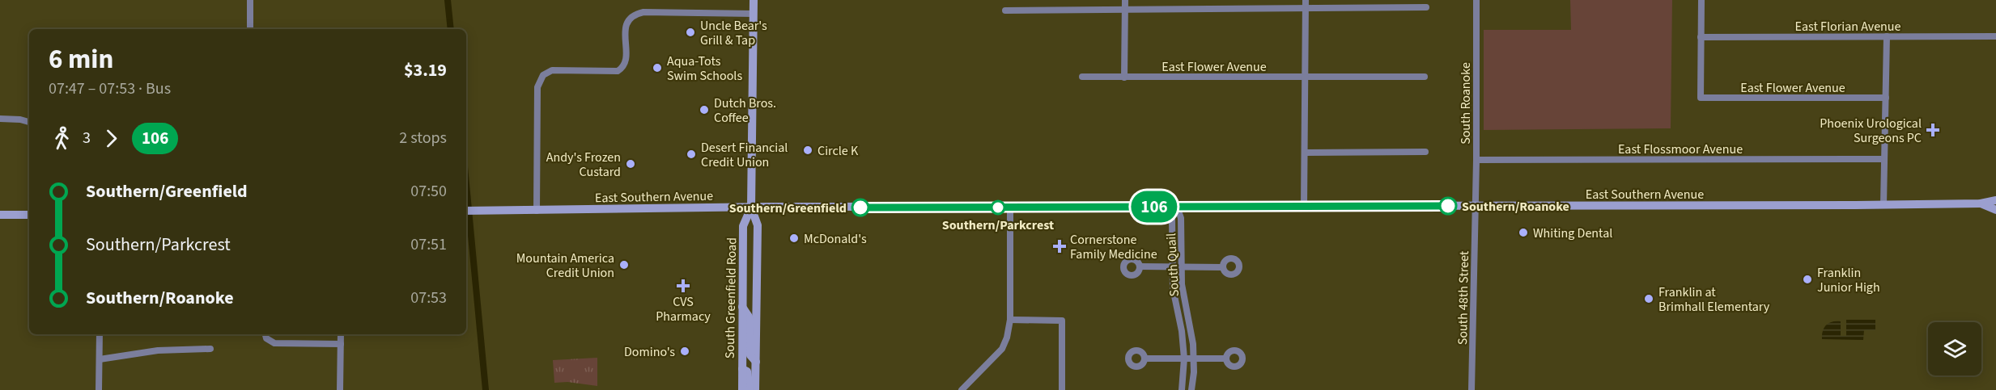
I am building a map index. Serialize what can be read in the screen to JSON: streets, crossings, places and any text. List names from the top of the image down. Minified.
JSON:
{"streets":{"main road":["East Southern Avenue","South Greenfield Road"],"street":["East Florian Avenue","East Flower Avenue","South Roanoke","East Flossmoor Avenue","South Quail","South 48th Street"]},"crossings":[["East Florian Avenue","East Flower Avenue"],["South Roanoke","East Flossmoor Avenue"],["South Roanoke","East Southern Avenue"],["South Roanoke","South 48th Street"],["East Southern Avenue","South Quail"],["East Southern Avenue","South Greenfield Road"],["East Southern Avenue","South 48th Street"]],"places":{"other":["Uncle Bear's Grill & Tap","Aqua-Tots Swim Schools","Dutch Bros. Coffee","Circle K","Desert Financial Credit Union","Andy's Frozen Custard","Southern/Roanoke","Southern/Greenfield","Southern/Parkcrest","Whiting Dental","McDonald's","Mountain America Credit Union","Franklin Junior High","Franklin at Brimhall Elementary","Domino's"],"health":["Phoenix Urological Surgeons PC","Cornerstone Family Medicine","CVS Pharmacy"]},"lines":["bus line 106"],"page":{"on_map":"106","heading":["6 min","07:47 – 07:53 · Bus","$3.19"],"legs":["3","106","2 stops"],"list":[{"name":"Southern/Greenfield","value":"07:50"},{"name":"Southern/Parkcrest","value":"07:51"},{"name":"Southern/Roanoke","value":"07:53"}]}}
